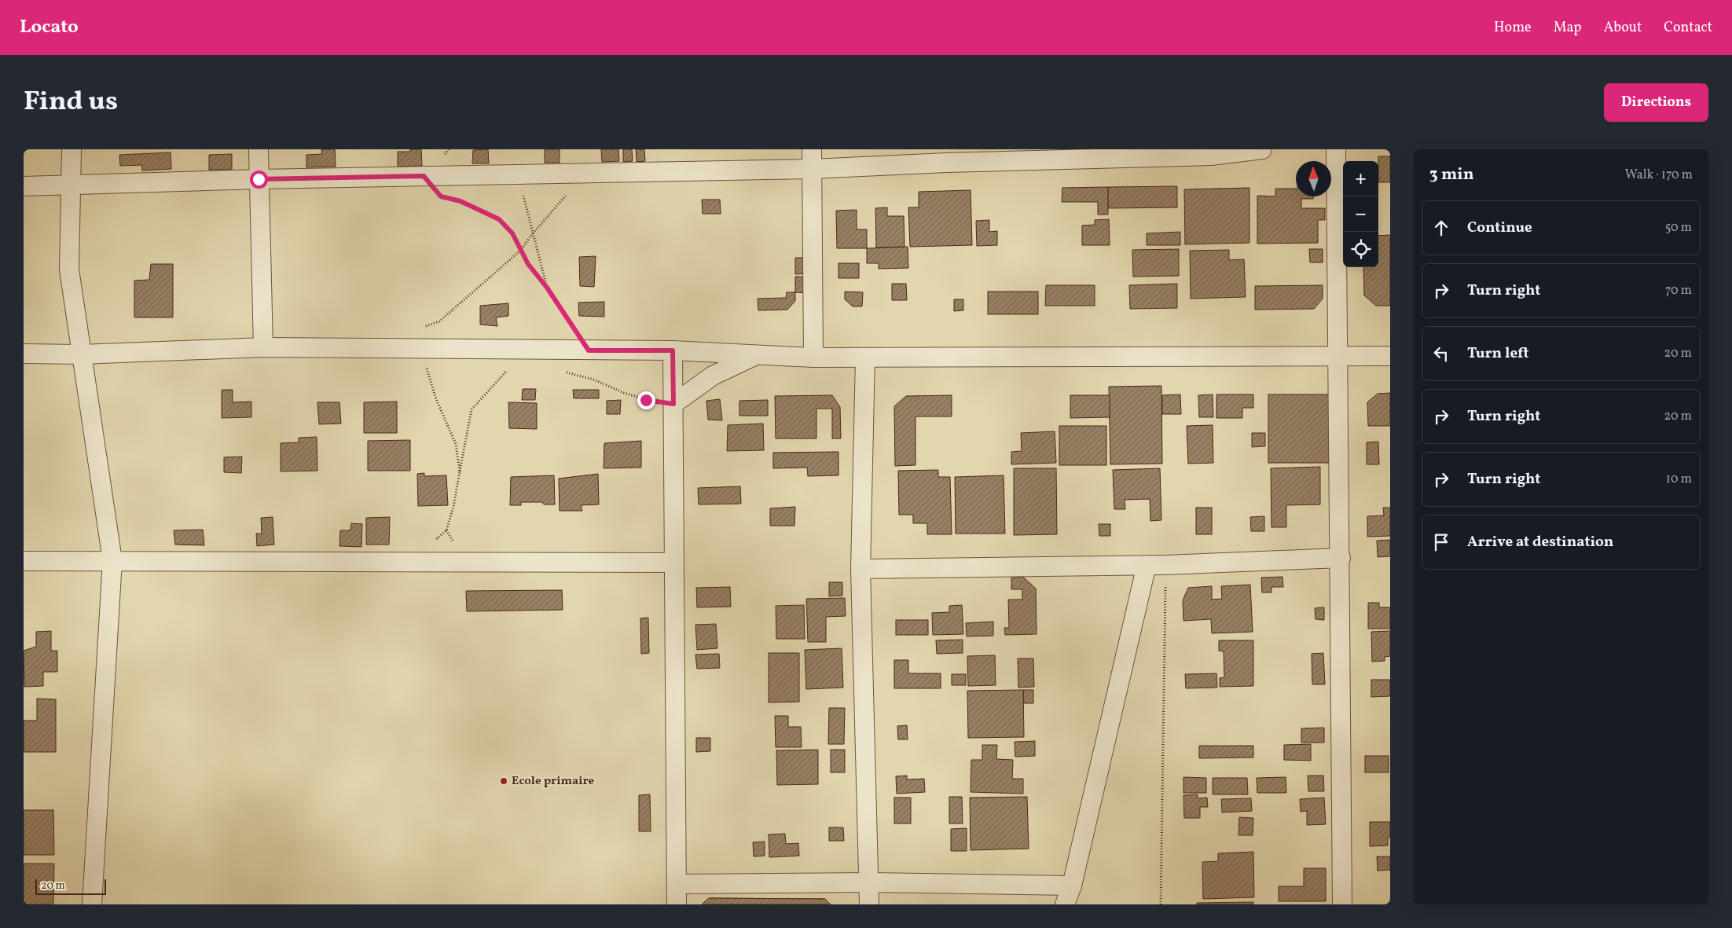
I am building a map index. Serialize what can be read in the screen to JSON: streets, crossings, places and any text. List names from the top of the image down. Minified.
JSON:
{"places":["Ecole primaire"],"scale_bar":"20 m","north":"top","page":{"header":"Locato","nav":["Home","Map","About","Contact"],"title":"Find us","buttons":"Directions","heading":["3 min","Walk · 170 m"],"map_buttons":["+","−"],"list":[["Continue","50 m"],["Turn right","70 m"],["Turn left","20 m"],["Turn right","20 m"],["Turn right","10 m"],"Arrive at destination"],"scale":"20 m"}}
